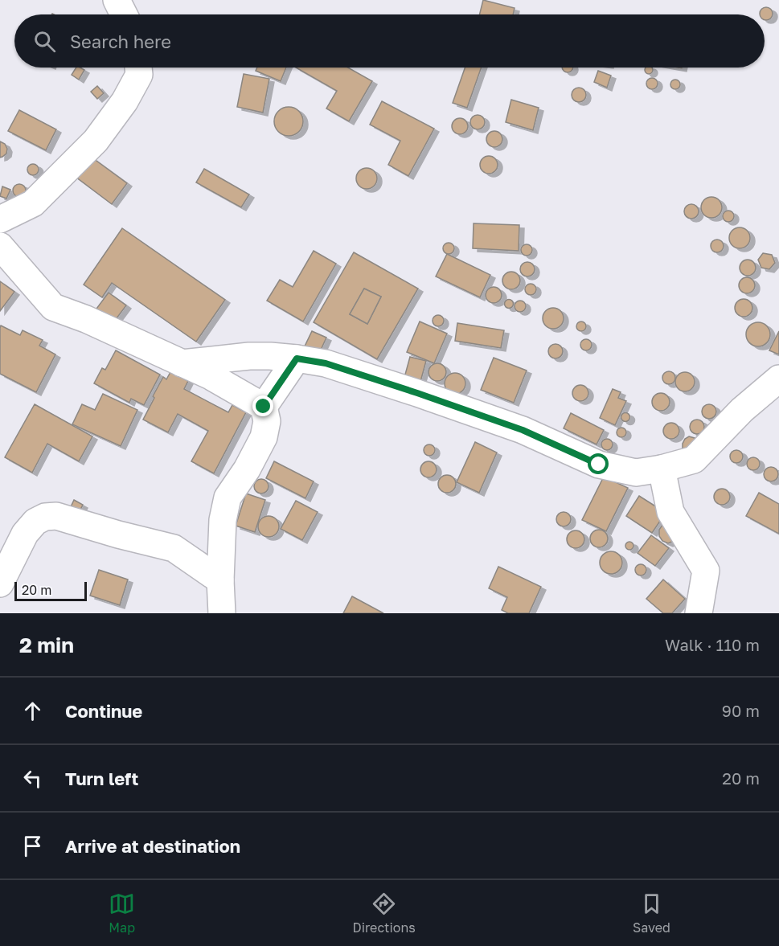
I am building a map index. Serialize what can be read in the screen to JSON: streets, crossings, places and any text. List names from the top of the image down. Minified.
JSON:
{"scale_bar":"20 m","page":{"search":"Search here","scale":"20 m","heading":["2 min","Walk · 110 m"],"list":[["Continue","90 m"],["Turn left","20 m"],"Arrive at destination"],"nav":["Map","Directions","Saved"]}}
